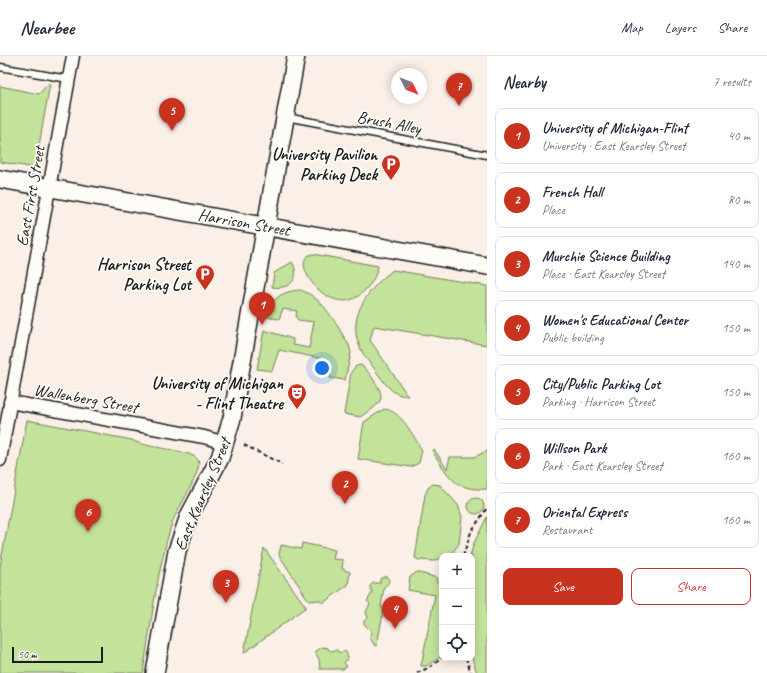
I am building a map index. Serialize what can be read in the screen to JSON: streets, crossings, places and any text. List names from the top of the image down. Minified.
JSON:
{"streets":{"street":["East First Street","Harrison Street","Wallenberg Street","East Kearsley Street"],"lane":["Brush Alley"]},"crossings":[["Brush Alley","East Kearsley Street"],["East First Street","Harrison Street"],["East First Street","Wallenberg Street"],["Harrison Street","East Kearsley Street"],["Wallenberg Street","East Kearsley Street"]],"places":{"parking":["University Pavilion Parking Deck","Harrison Street Parking Lot"],"theatre":["University of Michigan - Flint Theatre"]},"scale_bar":"50 m","north":"bottom right","page":{"header":"Nearbee","nav":["Map","Layers","Share"],"heading":["Nearby","7 results"],"pins":["7","5","1","2","6","3","4"],"list":[{"mark":"1","name":"University of Michigan-Flint","note":"University · East Kearsley Street","value":"40 m"},{"mark":"2","name":"French Hall","note":"Place","value":"80 m"},{"mark":"3","name":"Murchie Science Building","note":"Place · East Kearsley Street","value":"140 m"},{"mark":"4","name":"Women's Educational Center","note":"Public building","value":"150 m"},{"mark":"5","name":"City/Public Parking Lot","note":"Parking · Harrison Street","value":"150 m"},{"mark":"6","name":"Willson Park","note":"Park · East Kearsley Street","value":"160 m"},{"mark":"7","name":"Oriental Express","note":"Restaurant","value":"160 m"}],"map_buttons":["+","−"],"buttons":["Save","Share"],"scale":"50 m"}}
